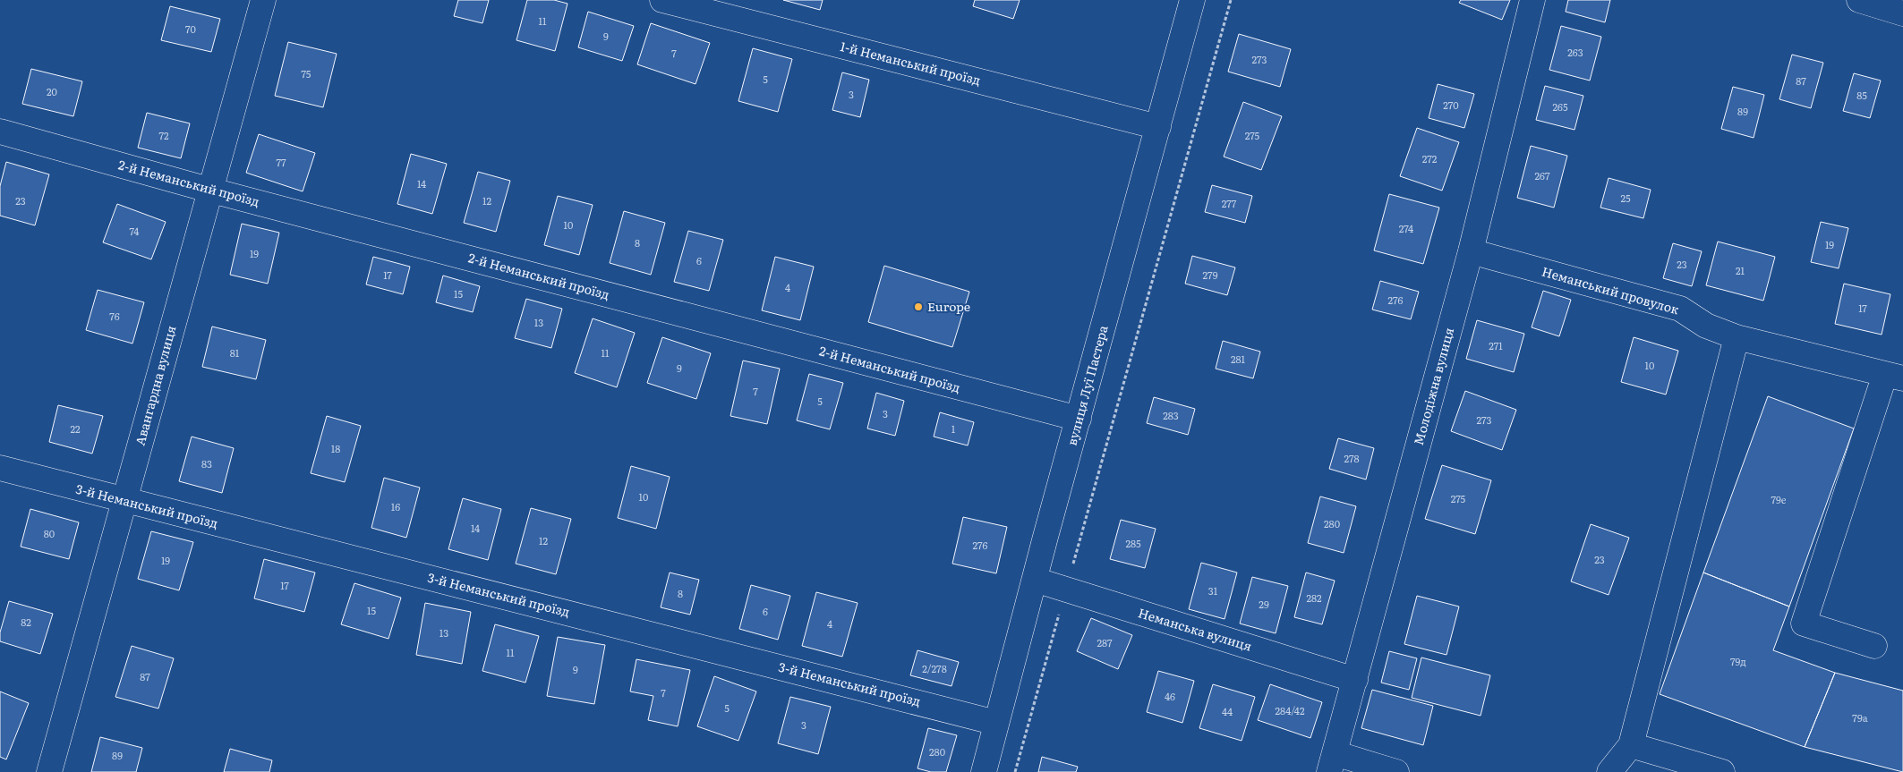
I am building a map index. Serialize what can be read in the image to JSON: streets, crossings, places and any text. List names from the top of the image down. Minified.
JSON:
{"streets":{"street":["1-й Неманський проїзд","2-й Неманський проїзд","Неманський провулок","Авангардна вулиця","вулиця Луї Пастера","Молодіжна вулиця","3-й Неманський проїзд","Неманська вулиця"]},"crossings":[["1-й Неманський проїзд","вулиця Луї Пастера"],["2-й Неманський проїзд","Авангардна вулиця"],["2-й Неманський проїзд","вулиця Луї Пастера"],["Неманський провулок","Молодіжна вулиця"],["Авангардна вулиця","3-й Неманський проїзд"],["вулиця Луї Пастера","3-й Неманський проїзд"],["вулиця Луї Пастера","Неманська вулиця"],["Молодіжна вулиця","Неманська вулиця"]],"places":["Europe"],"house_numbers":["11","70","9","263","7","273","75","5","87","20","3","85","270","265","89","72","275","272","77","267","14","25","23","12","277","10","274","74","8","19","19","6","23","21","17","279","4","15","276","17","76","13","271","81","11","281","10","9","7","5","3","283","273","22","1","18","278","83","10","275","79е","16","280","14","80","12","285","276","23","19","17","31","8","282","29","15","6","82","4","13","287","11","79д","2/278","9","87","7","46","5","284/42","44","79а","3","280","89"]}
